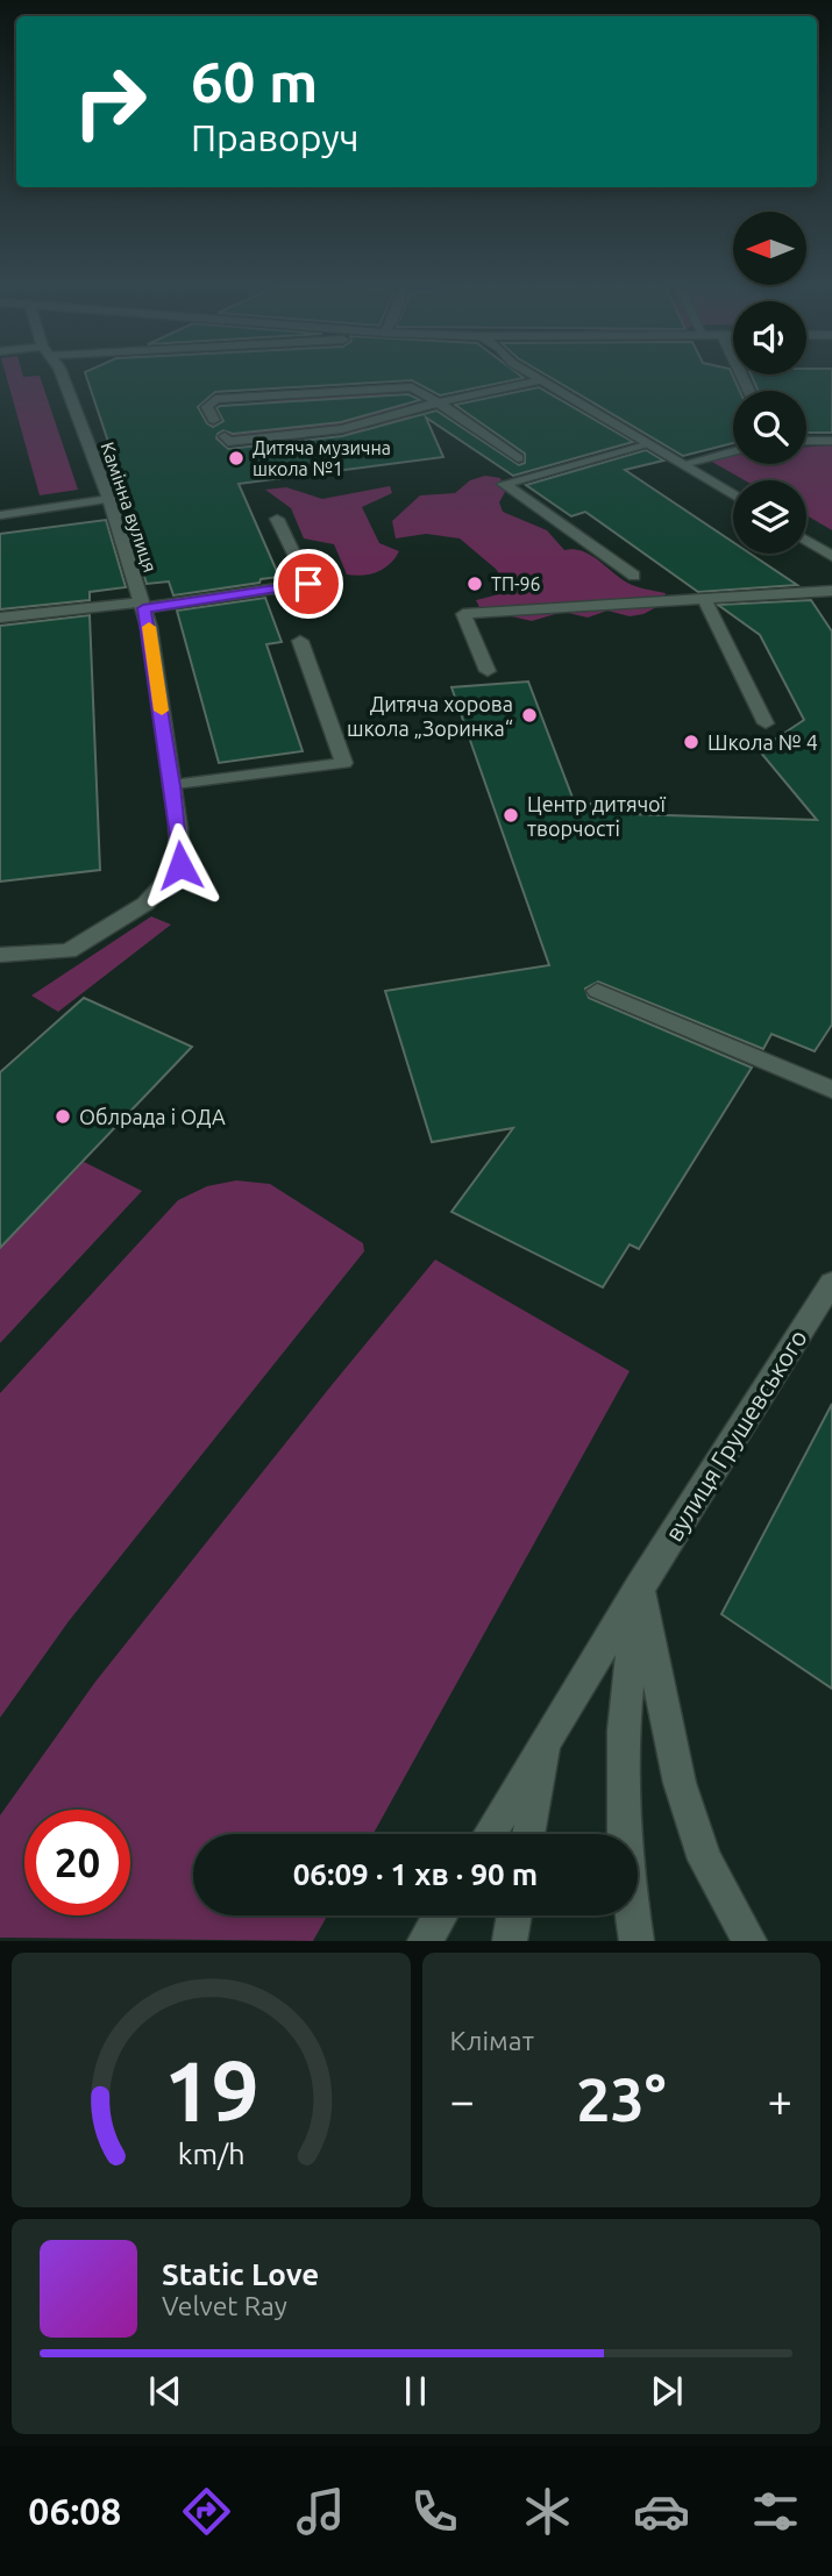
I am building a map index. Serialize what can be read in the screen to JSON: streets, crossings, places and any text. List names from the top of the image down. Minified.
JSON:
{"streets":{"street":["Камінна вулиця","вулиця Грушевського"]},"places":["Дитяча музична школа №1","ТП-96","Дитяча хорова школа „Зоринка“","Школа № 4","Центр дитячої творчості","Облрада і ОДА"],"north":"left","page":{"turn":["60 m","Праворуч"],"limit":"20","trip":"06:09 · 1 хв · 90 m","tile":"Клімат","heat":["−","23°","+"],"song":["Static Love","Velvet Ray"],"tabs":"06:08","gauge":["19","km/h"]}}
